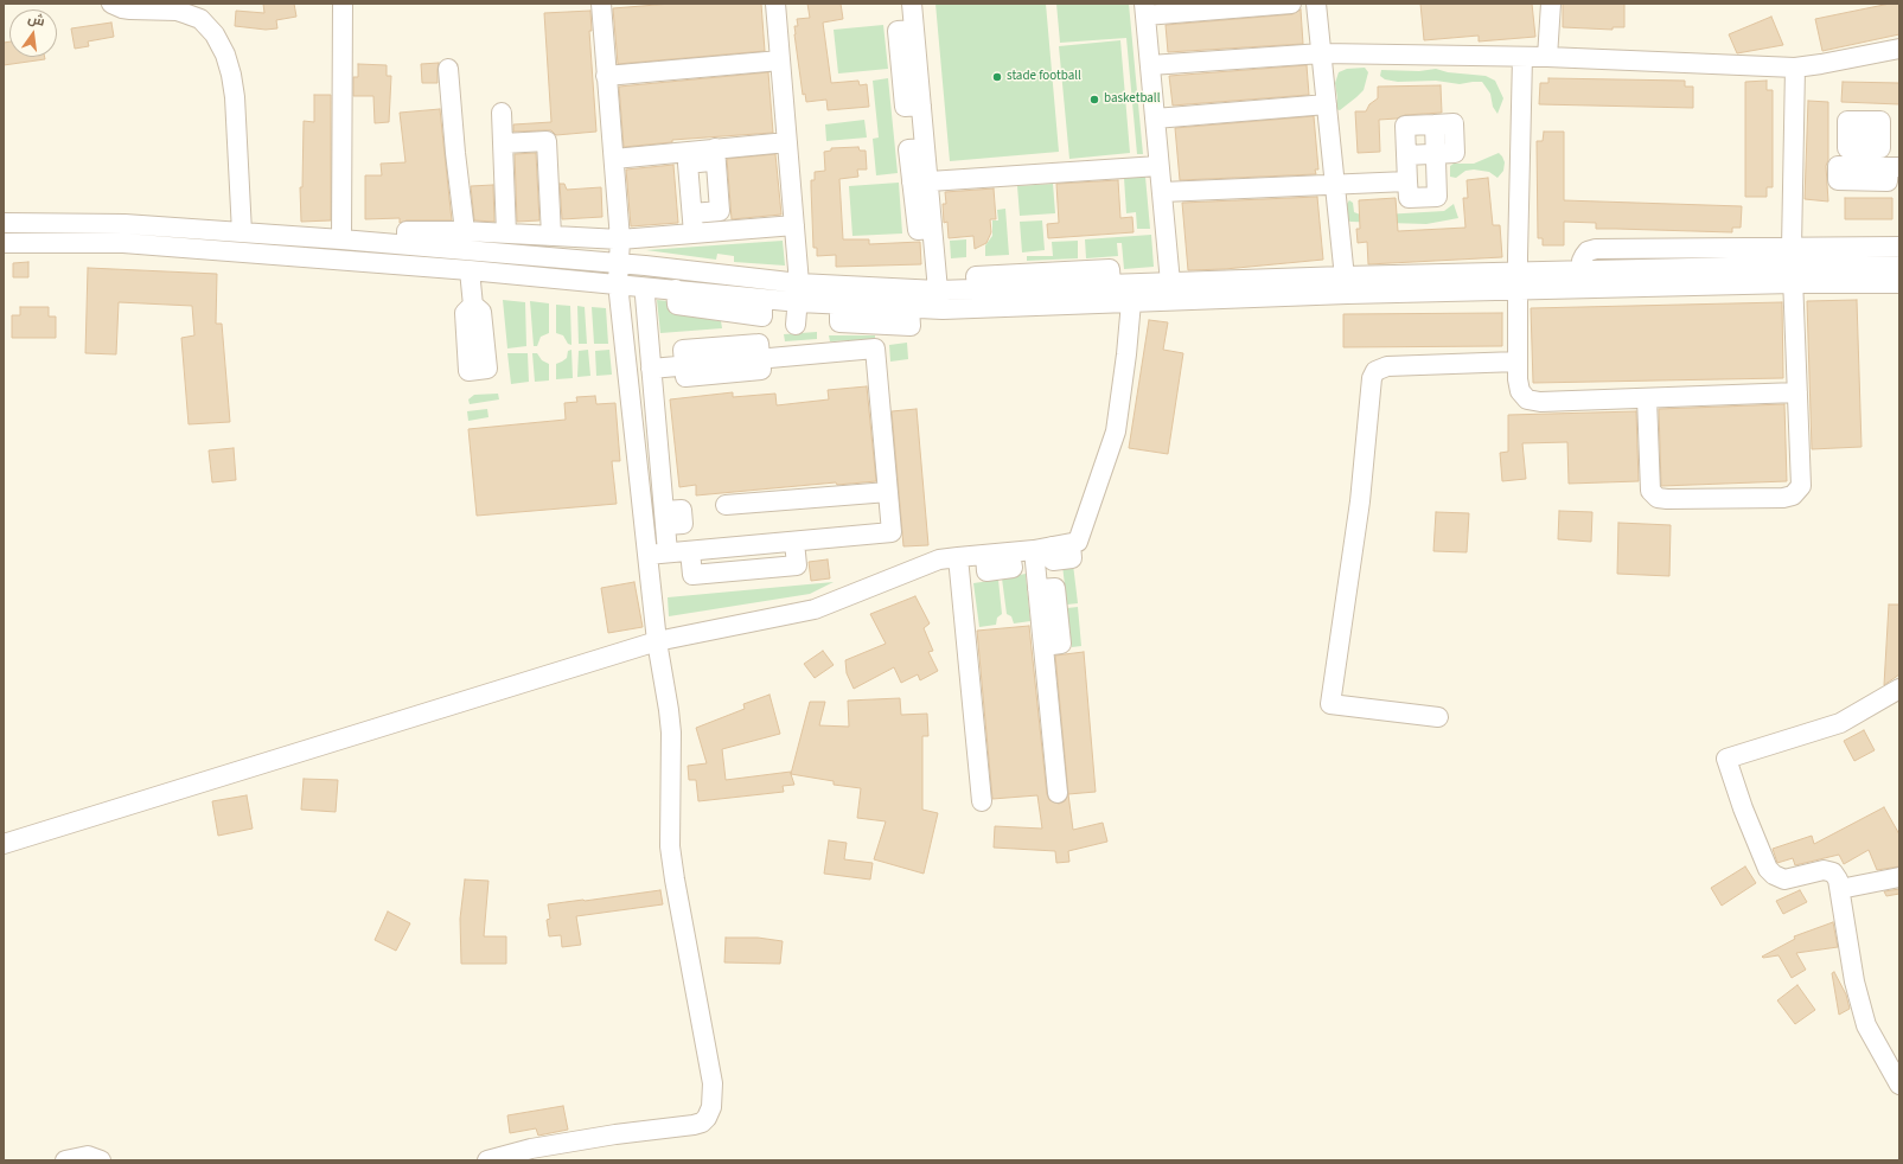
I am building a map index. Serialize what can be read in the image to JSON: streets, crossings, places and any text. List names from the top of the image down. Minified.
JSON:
{"places":["stade football","basketball"],"north":"top"}
